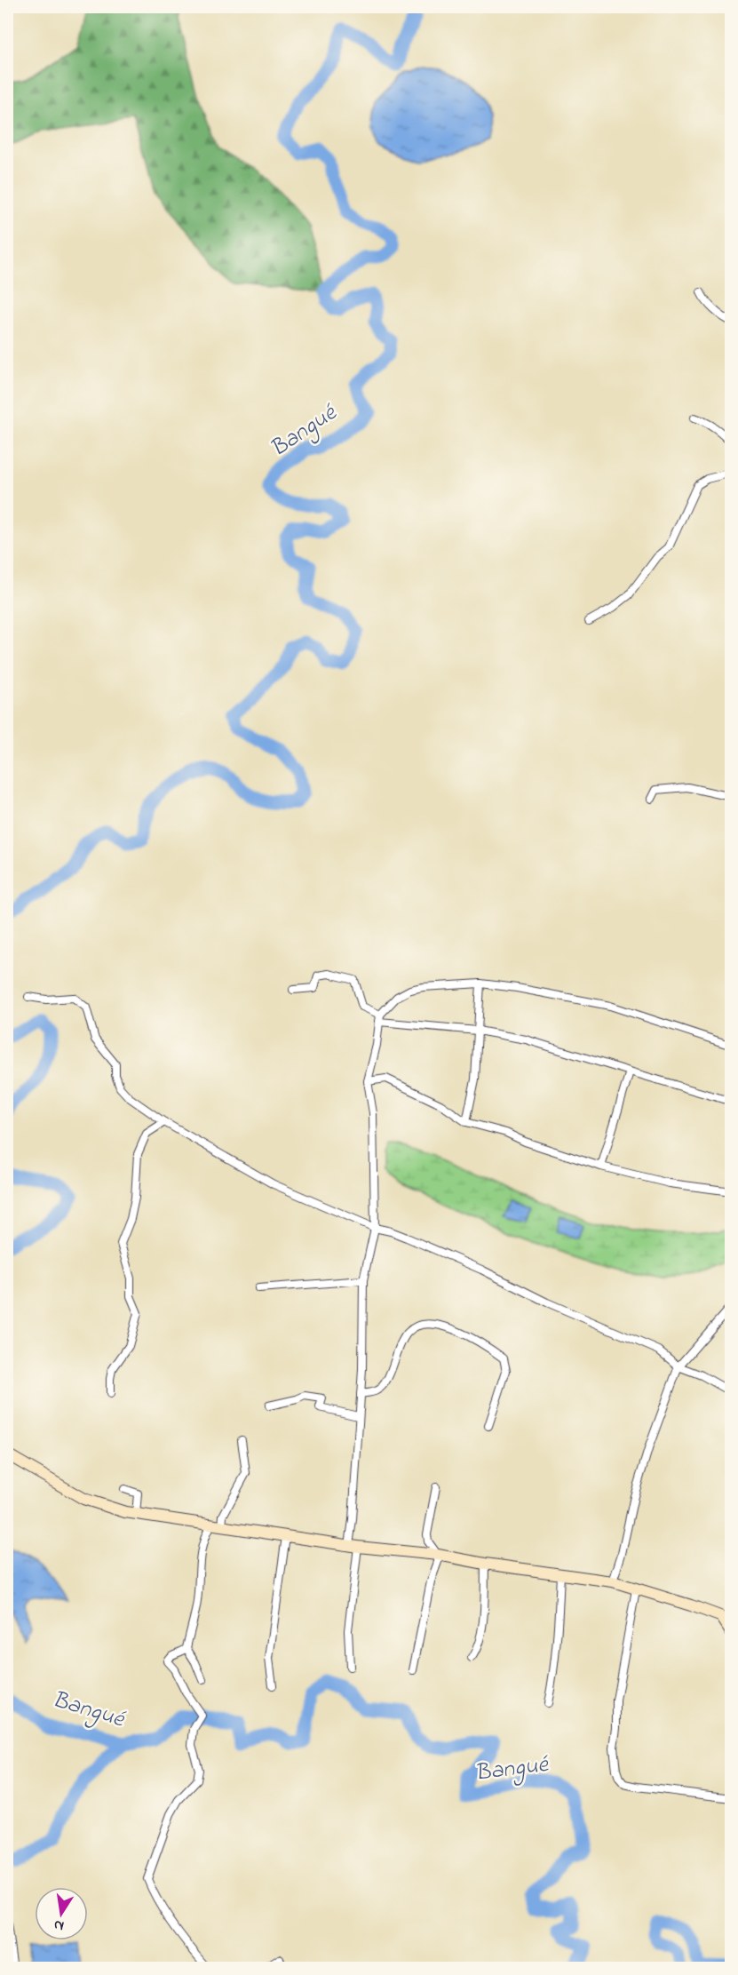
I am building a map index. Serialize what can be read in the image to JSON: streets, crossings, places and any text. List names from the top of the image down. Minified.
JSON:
{"water":["Bangué"],"north":"bottom"}
